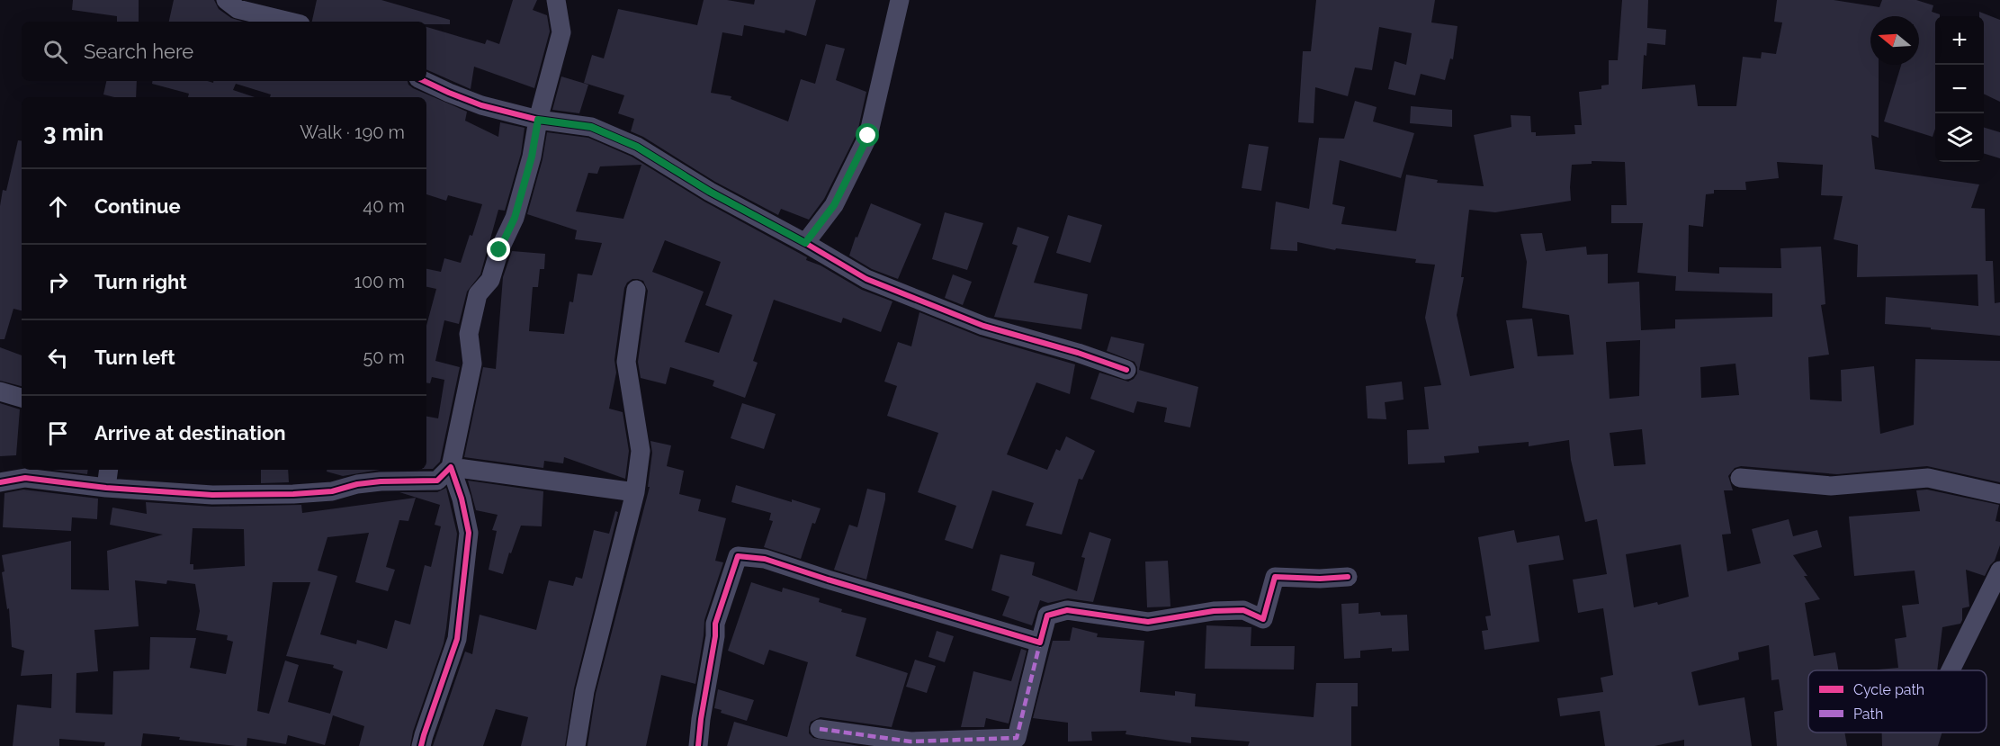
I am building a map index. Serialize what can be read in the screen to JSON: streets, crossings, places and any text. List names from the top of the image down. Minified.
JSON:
{"legend":["Cycle path","Path"],"north":"left","page":{"map_buttons":["+","−"],"search":"Search here","heading":["3 min","Walk · 190 m"],"list":[["Continue","40 m"],["Turn right","100 m"],["Turn left","50 m"],"Arrive at destination"]}}
